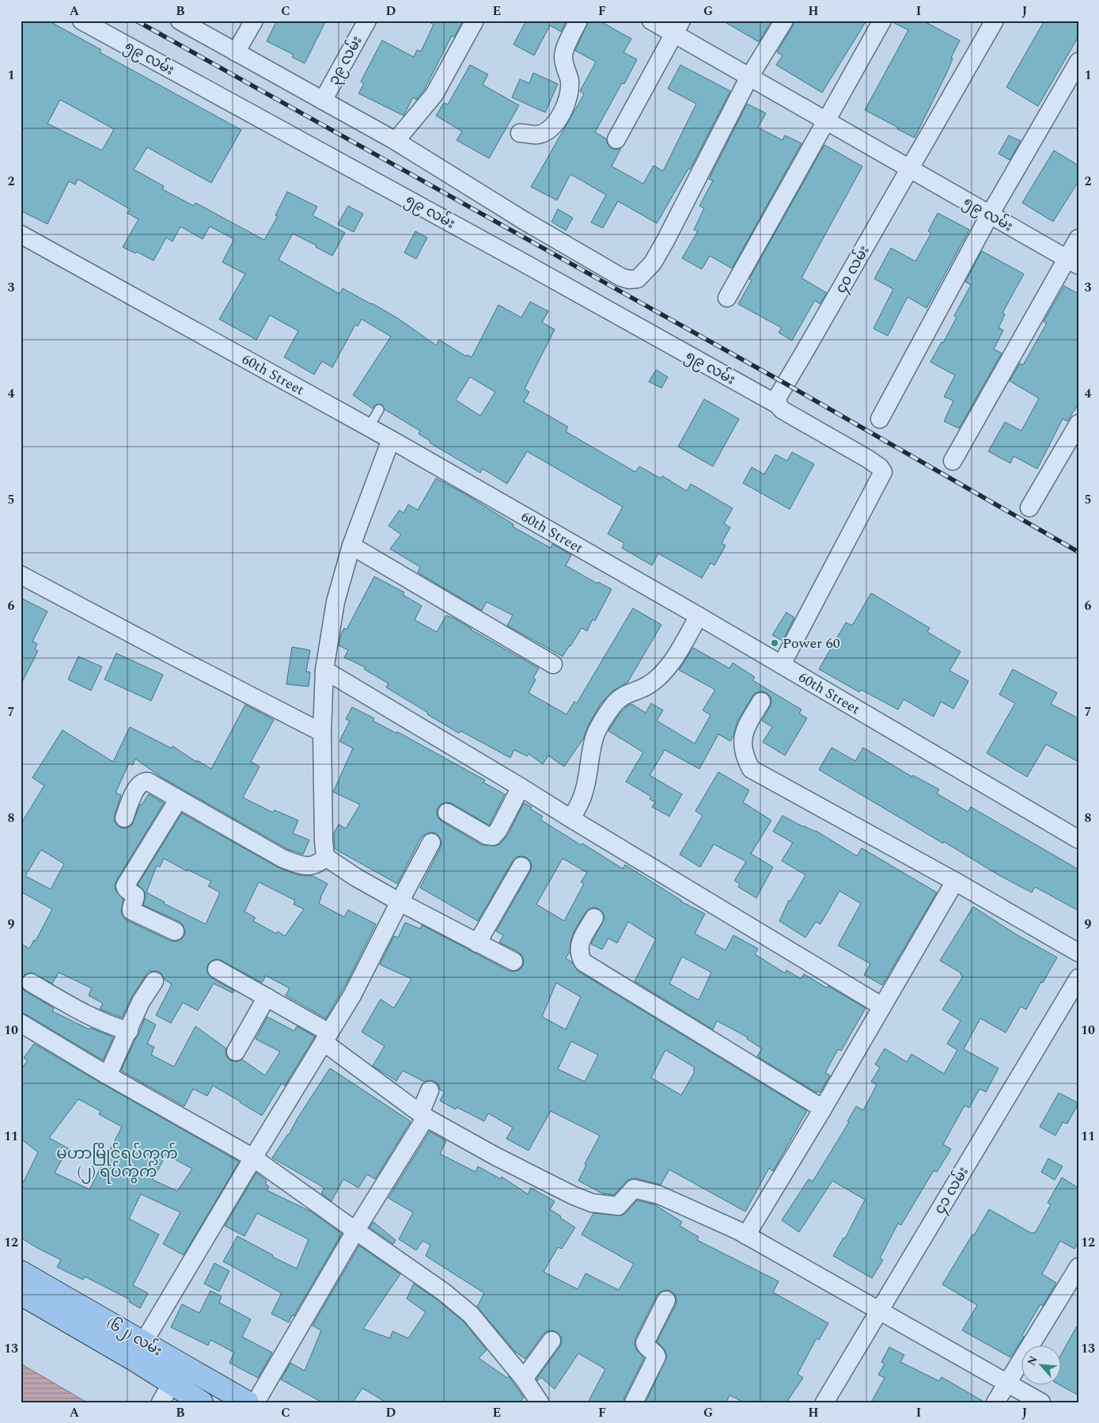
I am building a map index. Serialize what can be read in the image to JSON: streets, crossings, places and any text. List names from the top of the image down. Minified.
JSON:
{"streets":{"main road":["(၆၂) လမ်း"],"street":["၅၉ လမ်း","၃၉ လမ်း","၄၀ လမ်း","60th Street","၄၁ လမ်း"]},"crossings":[["၅၉ လမ်း","၄၀ လမ်း"]],"districts":["မဟာမြိုင်ရပ်ကွက် (၂) ရပ်ကွက်"],"places":["Power 60"],"north":"top left","grid":{"columns":["A","B","C","D","E","F","G","H","I","J"],"rows":["1","2","3","4","5","6","7","8","9","10","11","12","13"]}}
